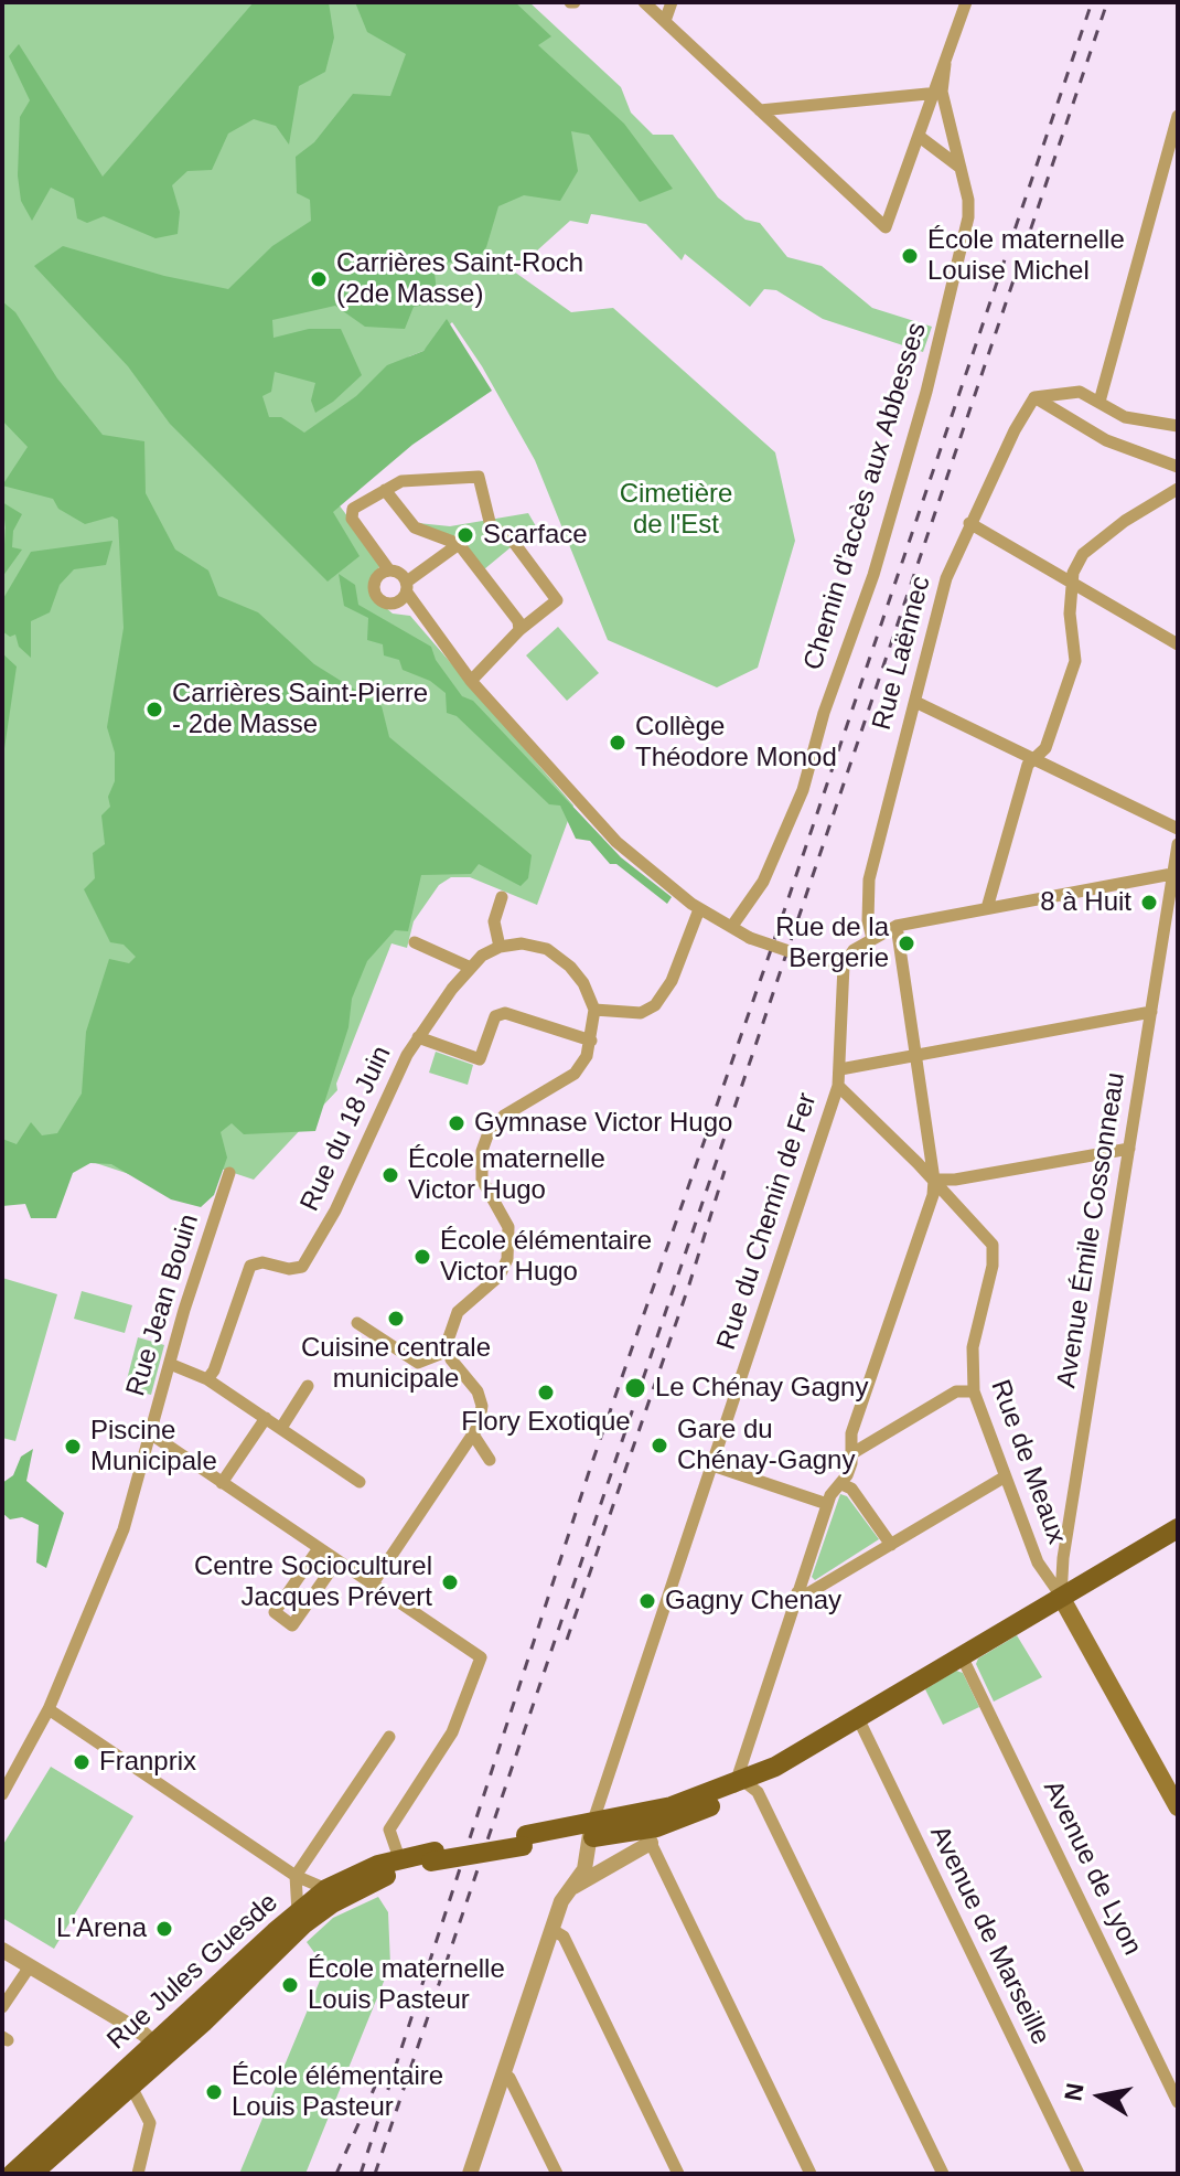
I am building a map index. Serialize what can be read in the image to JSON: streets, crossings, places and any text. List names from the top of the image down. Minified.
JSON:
{"streets":{"main road":["Rue Jules Guesde"],"street":["Chemin d'accès aux Abbesses","Rue Laënnec","Rue du 18 Juin","Rue du Chemin de Fer","Avenue Émile Cossonneau","Rue Jean Bouin","Rue de Meaux","Avenue de Lyon","Avenue de Marseille"]},"crossings":[["Rue du Chemin de Fer","Rue de Meaux"],["Avenue Émile Cossonneau","Rue de Meaux"]],"parks":["Cimetière de l'Est"],"places":["École maternelle Louise Michel","Carrières Saint-Roch (2de Masse)","Scarface","Carrières Saint-Pierre - 2de Masse","Collège Théodore Monod","8 à Huit","Rue de la Bergerie","Gymnase Victor Hugo","École maternelle Victor Hugo","École élémentaire Victor Hugo","Cuisine centrale municipale","Le Chénay Gagny","Flory Exotique","Gare du Chénay-Gagny","Piscine Municipale","Centre Socioculturel Jacques Prévert","Gagny Chenay","Franprix","L'Arena","École maternelle Louis Pasteur","École élémentaire Louis Pasteur"],"north":"left"}
